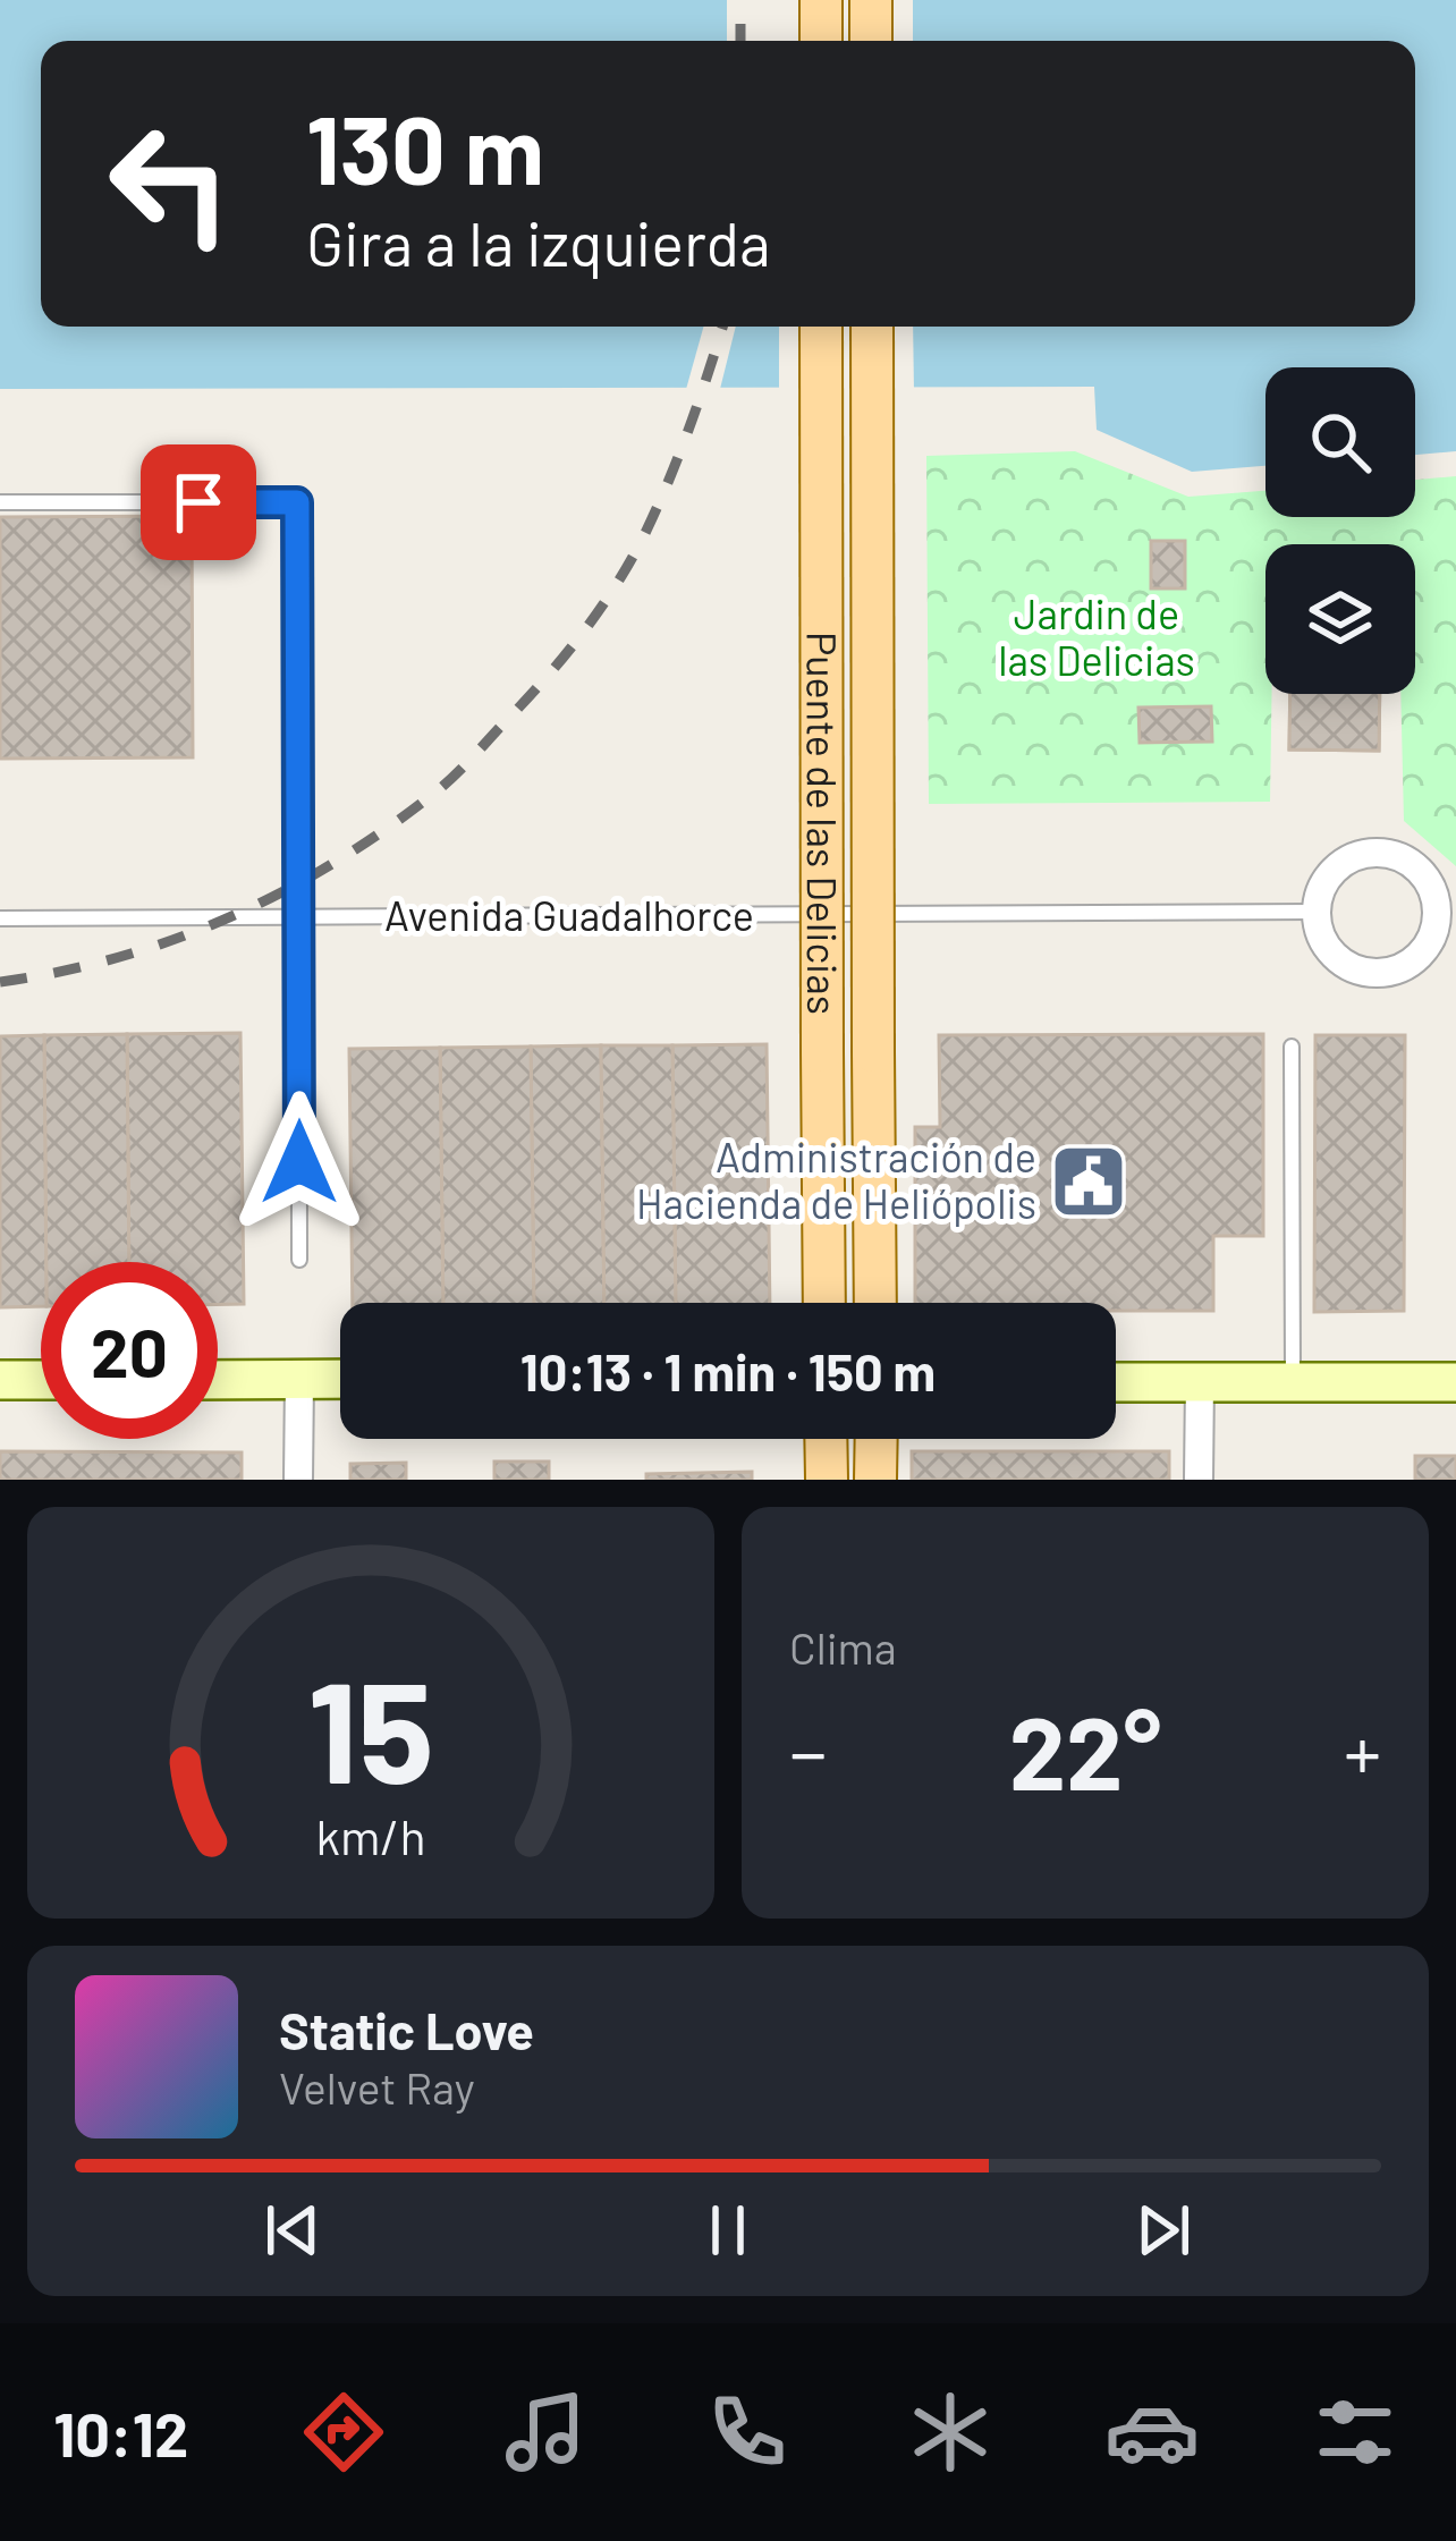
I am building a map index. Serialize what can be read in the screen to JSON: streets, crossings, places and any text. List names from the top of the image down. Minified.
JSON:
{"streets":{"main road":["Puente de las Delicias"],"lane":["Avenida Guadalhorce"]},"parks":["Jardin de las Delicias"],"places":{"public building":["Administración de Hacienda de Heliópolis"]},"page":{"turn":["130 m","Gira a la izquierda"],"limit":"20","trip":"10:13 · 1 min · 150 m","tile":"Clima","heat":["−","22°","+"],"song":["Static Love","Velvet Ray"],"tabs":"10:12","gauge":["15","km/h"]}}
